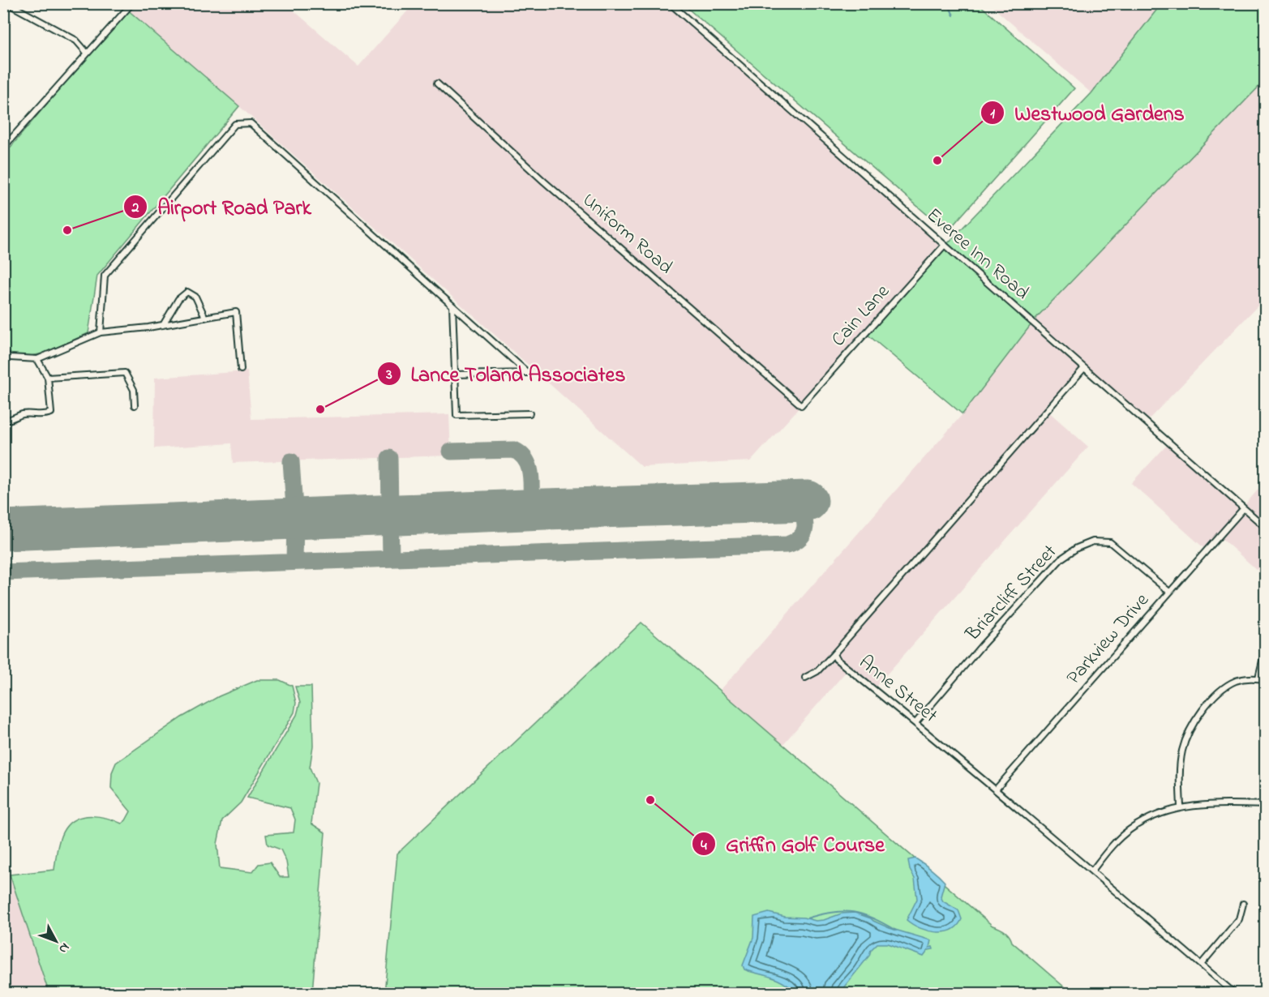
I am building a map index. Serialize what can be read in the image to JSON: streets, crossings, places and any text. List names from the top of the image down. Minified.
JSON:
{"streets":{"street":["Uniform Road","Everee Inn Road","Cain Lane","Briarcliff Street","Parkview Drive","Anne Street"]},"crossings":[["Uniform Road","Cain Lane"],["Everee Inn Road","Cain Lane"],["Everee Inn Road","Parkview Drive"],["Everee Inn Road","Anne Street"],["Briarcliff Street","Parkview Drive"],["Briarcliff Street","Anne Street"],["Parkview Drive","Anne Street"]],"places":["Westwood Gardens","Airport Road Park","Lance Toland Associates","Griffin Golf Course"],"north":"bottom right"}
